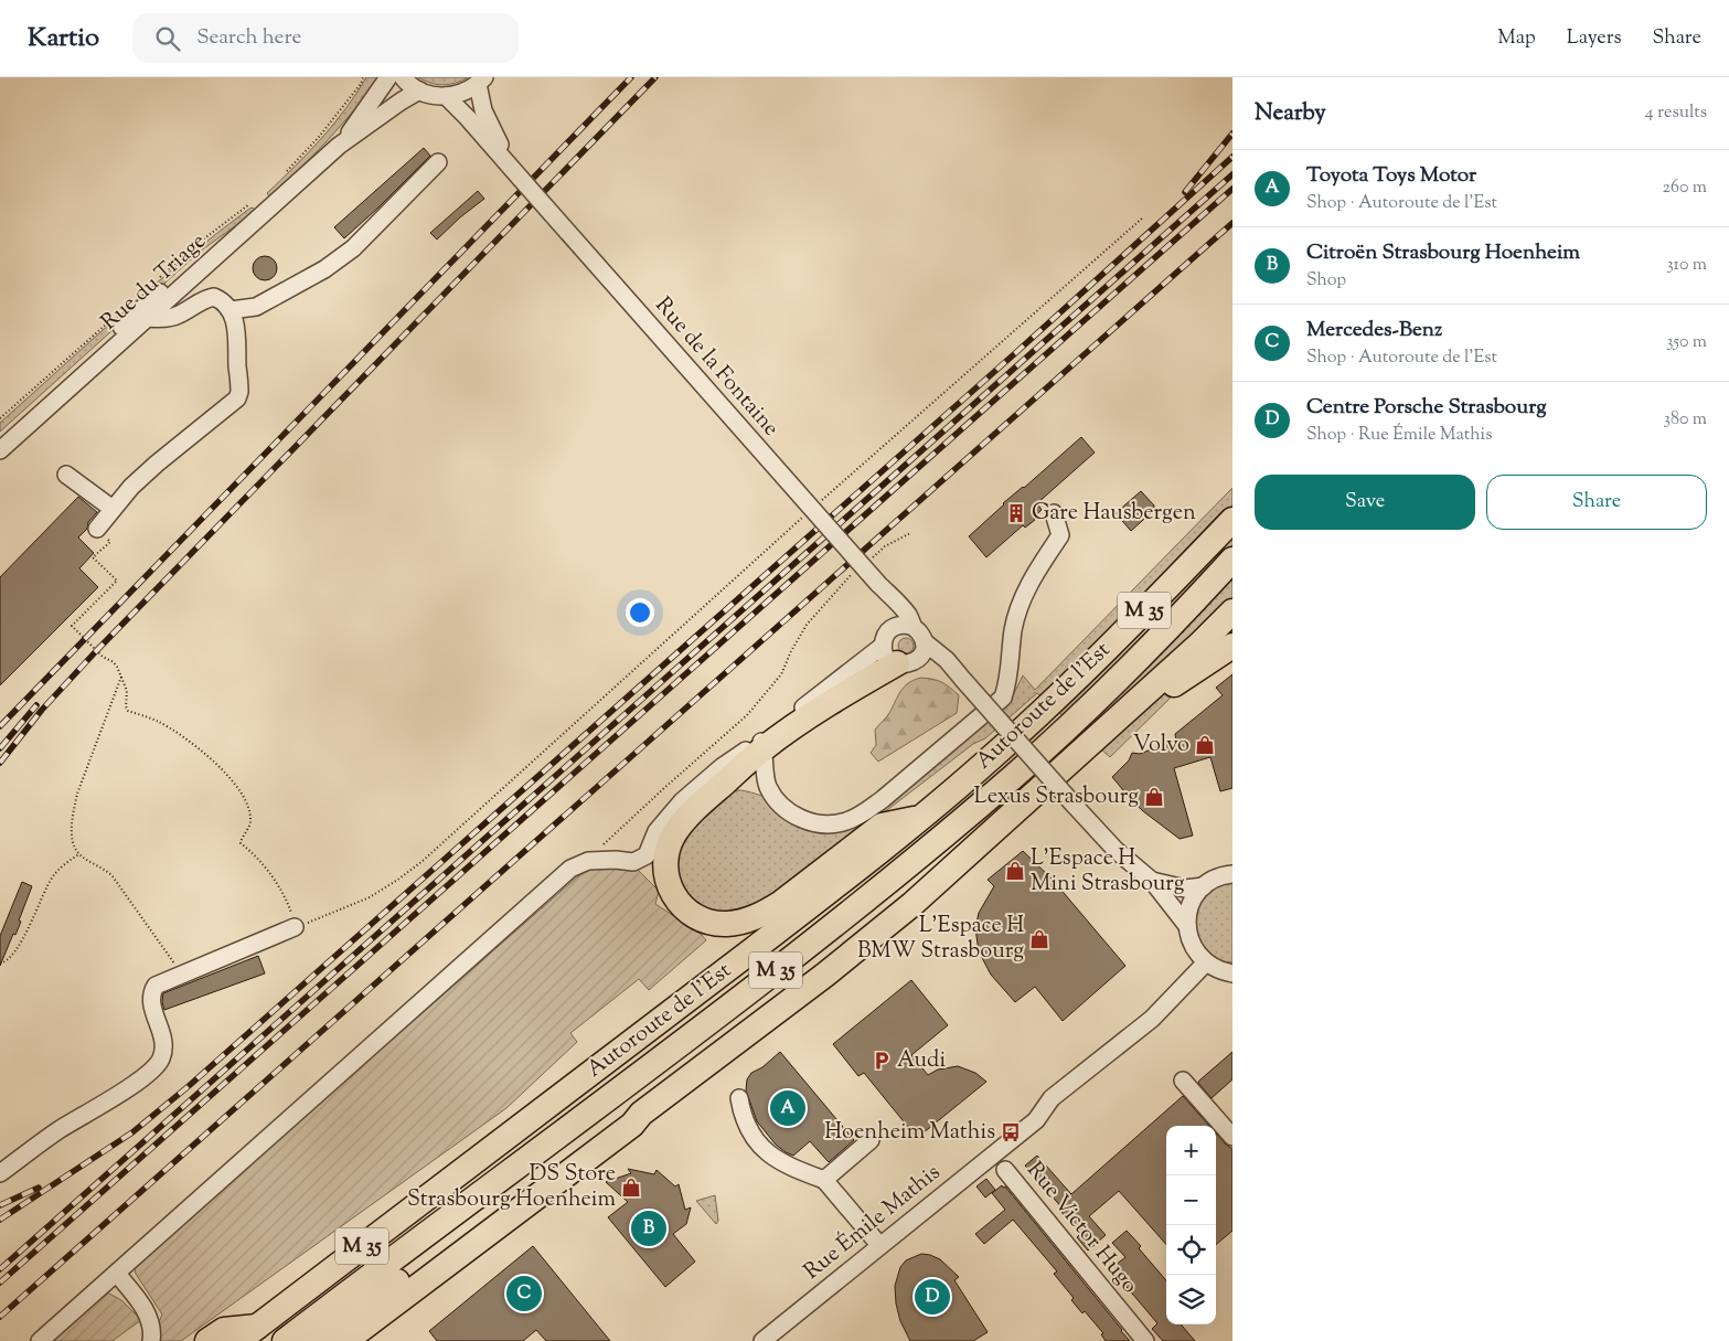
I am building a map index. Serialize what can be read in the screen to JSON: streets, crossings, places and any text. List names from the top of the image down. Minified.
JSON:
{"streets":{"highway":["M 35","Autoroute de l’Est"],"street":["Rue du Triage","Rue de la Fontaine","Rue Émile Mathis","Rue Victor Hugo"]},"crossings":[["Rue de la Fontaine","Rue Émile Mathis"]],"places":{"building":["Gare Hausbergen"],"shop":["Volvo","Lexus Strasbourg","L'Espace H Mini Strasbourg","L'Espace H BMW Strasbourg","DS Store Strasbourg Hoenheim"],"parking":["Audi"],"bus stop":["Hoenheim Mathis"]},"page":{"header":"Kartio","search":"Search here","nav":["Map","Layers","Share"],"heading":["Nearby","4 results"],"list":[{"mark":"A","name":"Toyota Toys Motor","note":"Shop · Autoroute de l’Est","value":"260 m"},{"mark":"B","name":"Citroën Strasbourg Hoenheim","note":"Shop","value":"310 m"},{"mark":"C","name":"Mercedes-Benz","note":"Shop · Autoroute de l’Est","value":"350 m"},{"mark":"D","name":"Centre Porsche Strasbourg","note":"Shop · Rue Émile Mathis","value":"380 m"}],"buttons":["Save","Share"],"pins":["A","B","C","D"],"map_buttons":["+","−"]}}
